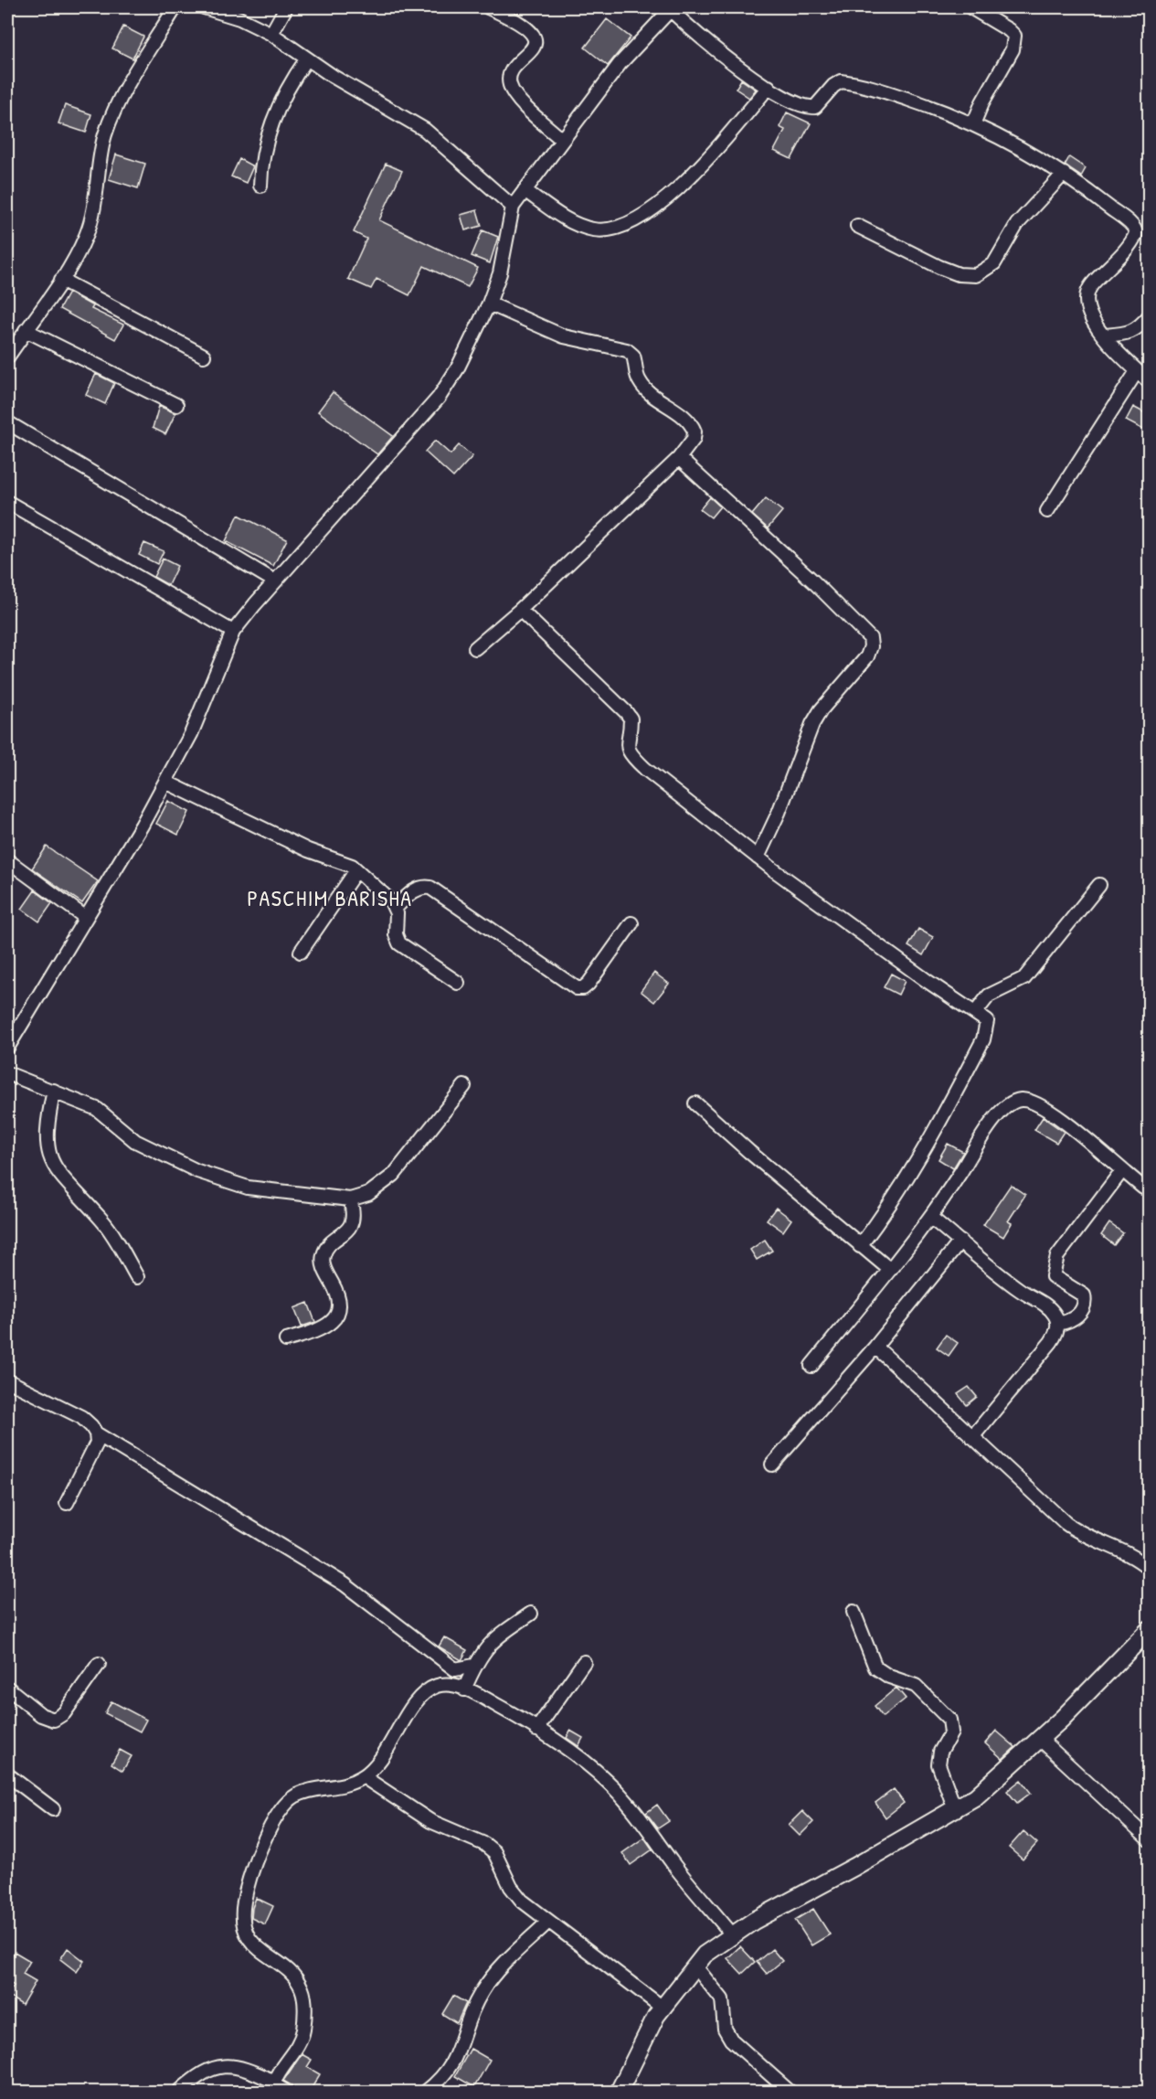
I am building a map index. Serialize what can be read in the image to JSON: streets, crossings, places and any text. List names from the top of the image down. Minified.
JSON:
{"districts":["PASCHIM BARISHA"]}
